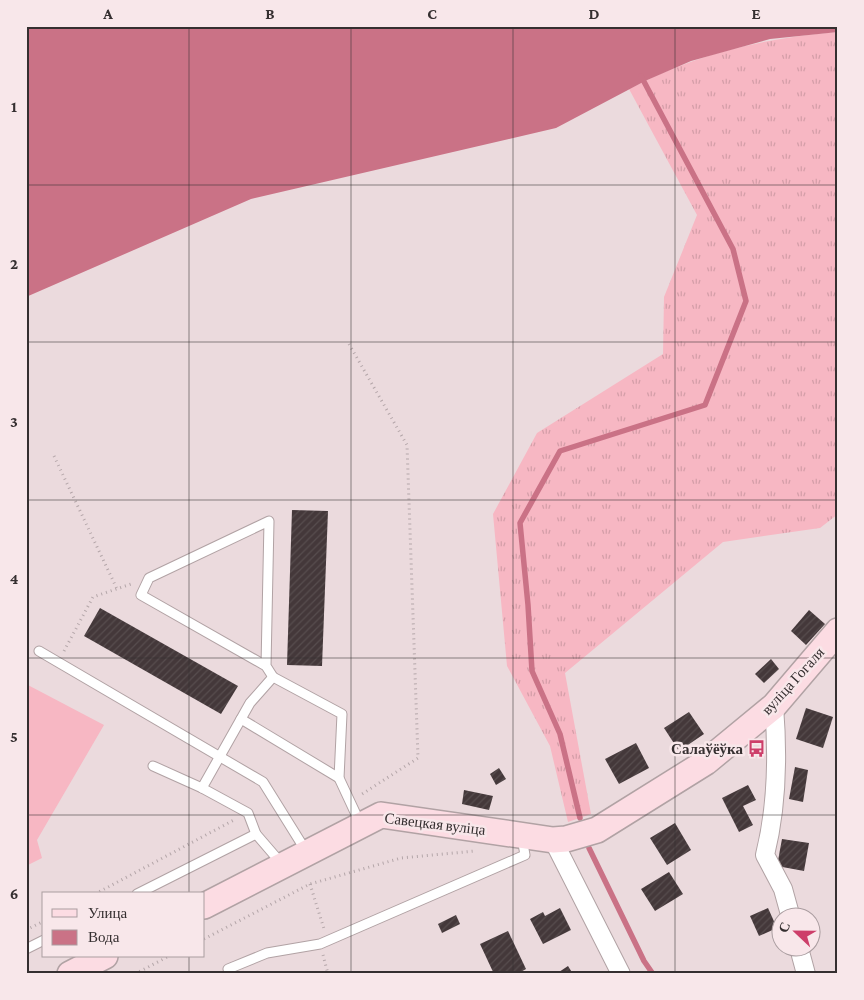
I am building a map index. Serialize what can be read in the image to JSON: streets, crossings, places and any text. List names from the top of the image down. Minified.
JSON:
{"streets":{"street":["вуліца Гогаля","Савецкая вуліца"]},"crossings":[["вуліца Гогаля","Савецкая вуліца"]],"places":{"bus stop":["Салаўёўка"]},"legend":["Улица","Вода"],"north":"left","grid":{"columns":["A","B","C","D","E"],"rows":["1","2","3","4","5","6"]}}
